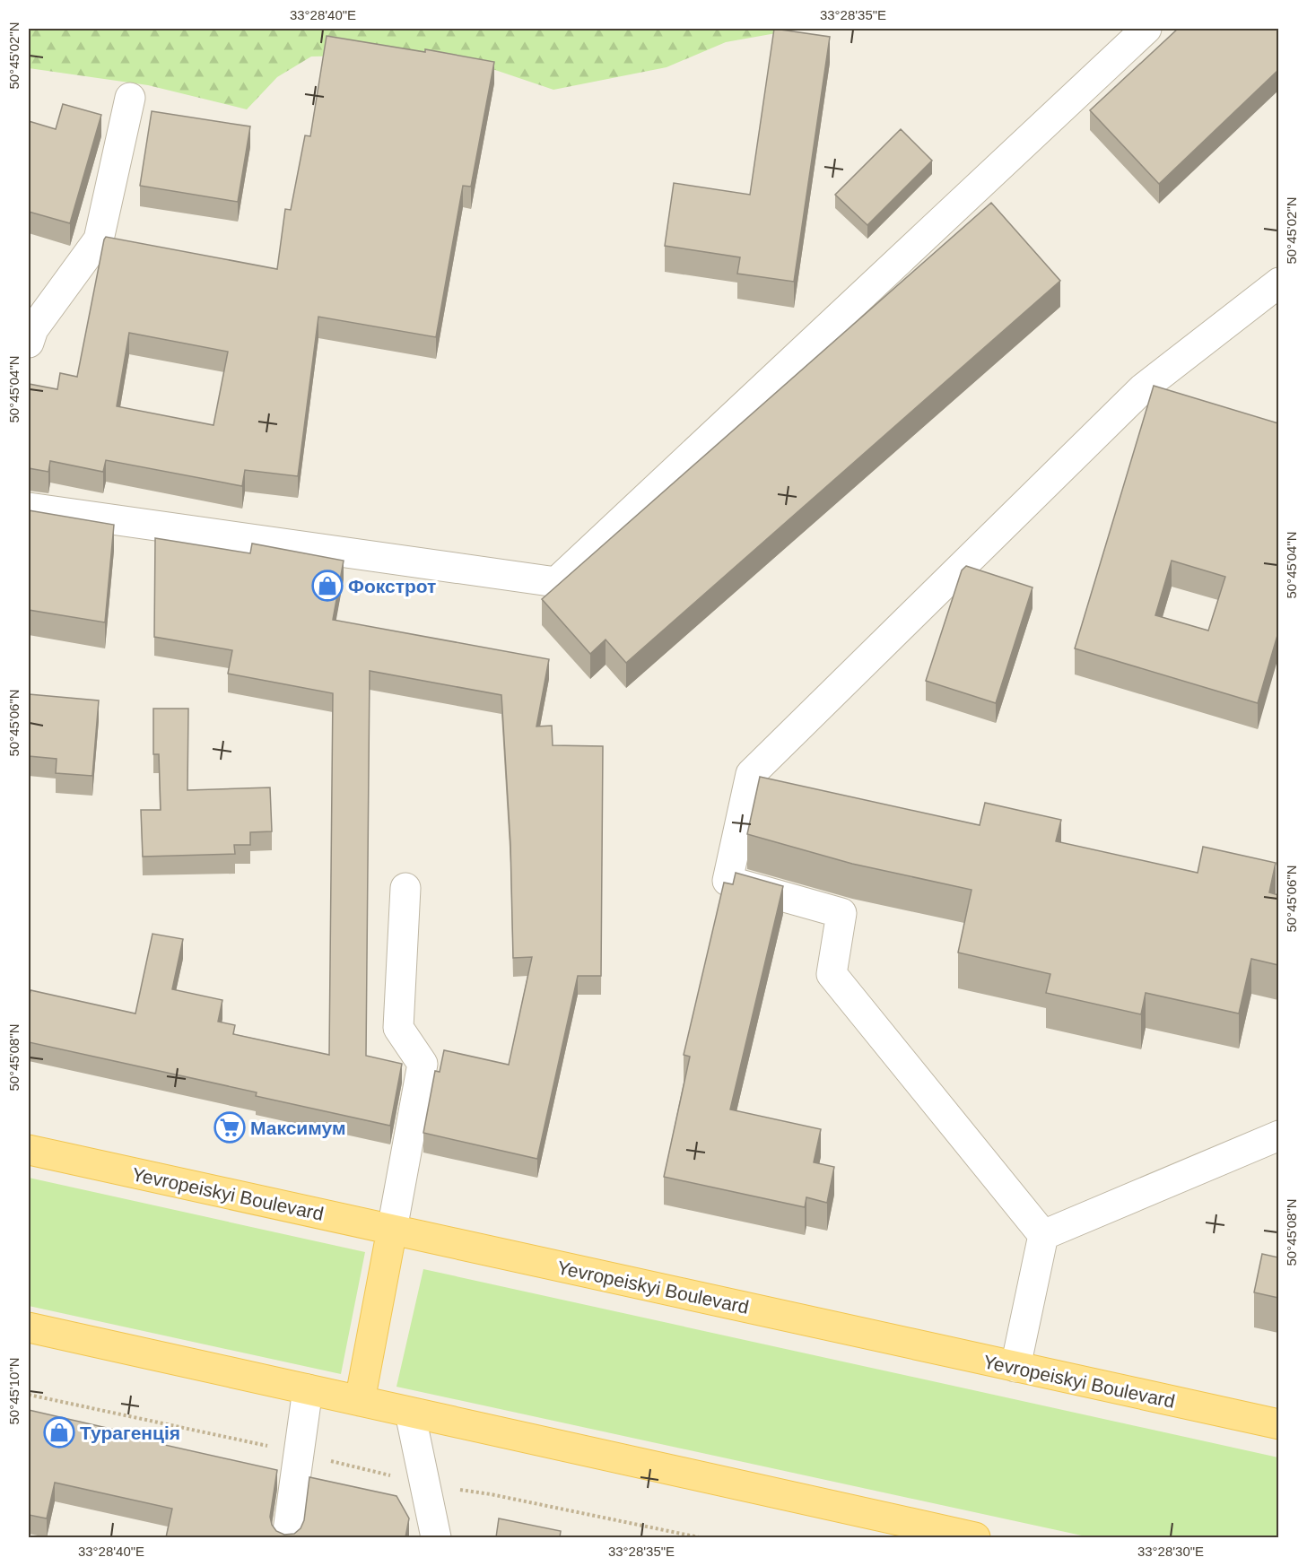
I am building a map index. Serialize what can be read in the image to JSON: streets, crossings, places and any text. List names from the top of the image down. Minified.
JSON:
{"streets":{"main road":["Yevropeiskyi Boulevard"]},"places":{"shop":["Фокстрот","Турагенція"],"supermarket":["Максимум"]},"coordinates":["33°28'40\"E","33°28'35\"E","50°45'02\"N","50°45'04\"N","50°45'06\"N","50°45'08\"N","50°45'10\"N","33°28'30\"E"]}
